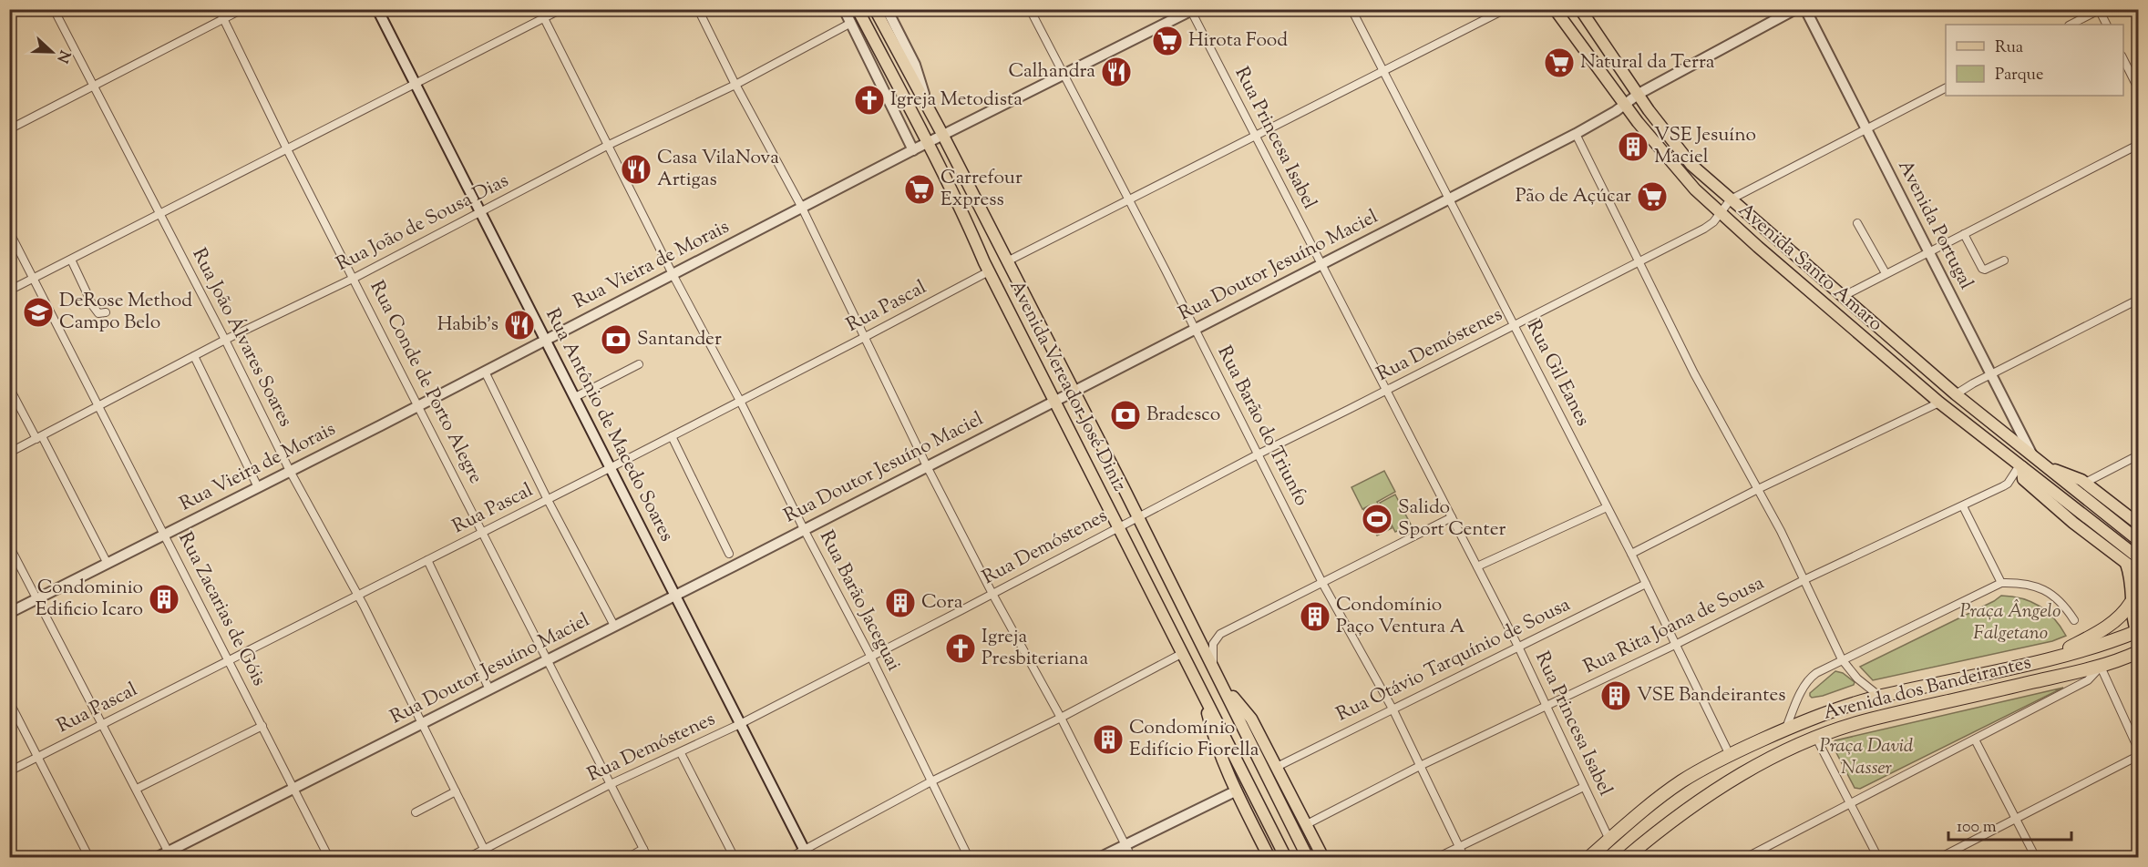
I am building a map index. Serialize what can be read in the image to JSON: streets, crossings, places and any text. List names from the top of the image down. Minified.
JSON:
{"streets":{"highway":["Avenida dos Bandeirantes"],"main road":["Avenida Santo Amaro","Avenida Vereador José Diniz"],"street":["Rua Princesa Isabel","Rua João de Sousa Dias","Avenida Portugal","Rua Vieira de Morais","Rua Doutor Jesuíno Maciel","Rua Pascal","Rua João Álvares Soares","Rua Demóstenes","Rua Gil Eanes","Rua Conde de Porto Alegre","Rua Antônio de Macedo Soares","Rua Barão do Triunfo","Rua Barão Jaceguai","Rua Zacarias de Góis","Rua Rita Joana de Sousa","Rua Otávio Tarquínio de Sousa"]},"crossings":[["Rua Princesa Isabel","Rua Vieira de Morais"],["Rua Princesa Isabel","Rua Doutor Jesuíno Maciel"],["Rua Princesa Isabel","Rua Demóstenes"],["Rua Princesa Isabel","Rua Rita Joana de Sousa"],["Rua Princesa Isabel","Rua Otávio Tarquínio de Sousa"],["Rua Princesa Isabel","Avenida dos Bandeirantes"],["Rua João de Sousa Dias","Rua João Álvares Soares"],["Rua João de Sousa Dias","Rua Conde de Porto Alegre"],["Rua João de Sousa Dias","Rua Antônio de Macedo Soares"],["Rua João de Sousa Dias","Rua Barão Jaceguai"],["Rua João de Sousa Dias","Rua Zacarias de Góis"],["Avenida Portugal","Avenida Santo Amaro"],["Rua Vieira de Morais","Rua João Álvares Soares"],["Rua Vieira de Morais","Rua Conde de Porto Alegre"],["Rua Vieira de Morais","Avenida Vereador José Diniz"],["Rua Vieira de Morais","Rua Antônio de Macedo Soares"],["Rua Vieira de Morais","Rua Barão do Triunfo"],["Rua Vieira de Morais","Rua Barão Jaceguai"],["Rua Vieira de Morais","Rua Zacarias de Góis"],["Rua Doutor Jesuíno Maciel","Avenida Santo Amaro"],["Rua Doutor Jesuíno Maciel","Rua João Álvares Soares"],["Rua Doutor Jesuíno Maciel","Rua Gil Eanes"],["Rua Doutor Jesuíno Maciel","Rua Conde de Porto Alegre"],["Rua Doutor Jesuíno Maciel","Avenida Vereador José Diniz"],["Rua Doutor Jesuíno Maciel","Rua Antônio de Macedo Soares"],["Rua Doutor Jesuíno Maciel","Rua Barão do Triunfo"],["Rua Doutor Jesuíno Maciel","Rua Barão Jaceguai"],["Rua Doutor Jesuíno Maciel","Rua Zacarias de Góis"],["Avenida Santo Amaro","Rua Demóstenes"],["Avenida Santo Amaro","Rua Rita Joana de Sousa"],["Rua Pascal","Rua João Álvares Soares"],["Rua Pascal","Rua Conde de Porto Alegre"],["Rua Pascal","Avenida Vereador José Diniz"],["Rua Pascal","Rua Antônio de Macedo Soares"],["Rua Pascal","Rua Barão Jaceguai"],["Rua Pascal","Rua Zacarias de Góis"],["Rua João Álvares Soares","Rua Demóstenes"],["Rua Demóstenes","Rua Gil Eanes"],["Rua Demóstenes","Rua Conde de Porto Alegre"],["Rua Demóstenes","Avenida Vereador José Diniz"],["Rua Demóstenes","Rua Antônio de Macedo Soares"],["Rua Demóstenes","Rua Barão do Triunfo"],["Rua Demóstenes","Rua Barão Jaceguai"],["Rua Gil Eanes","Rua Rita Joana de Sousa"],["Rua Gil Eanes","Rua Otávio Tarquínio de Sousa"],["Rua Gil Eanes","Avenida dos Bandeirantes"],["Rua Barão do Triunfo","Rua Rita Joana de Sousa"],["Rua Barão do Triunfo","Rua Otávio Tarquínio de Sousa"]],"parks":["Praça Ângelo Falgetano","Praça David Nasser"],"places":{"supermarket":["Hirota Food","Natural da Terra","Carrefour Express","Pão de Açúcar"],"restaurant":["Calhandra","Casa VilaNova Artigas","Habib's"],"church":["Igreja Metodista","Igreja Presbiteriana"],"building":["VSE Jesuíno Maciel","Condominio Edificio Icaro","Cora","Condomínio Paço Ventura A","VSE Bandeirantes","Condomínio Edifício Fiorella"],"school or university":["DeRose Method Campo Belo"],"bank":["Santander","Bradesco"],"sports":["Salido Sport Center"]},"legend":["Rua","Parque"],"scale_bar":"100 m","north":"right"}
